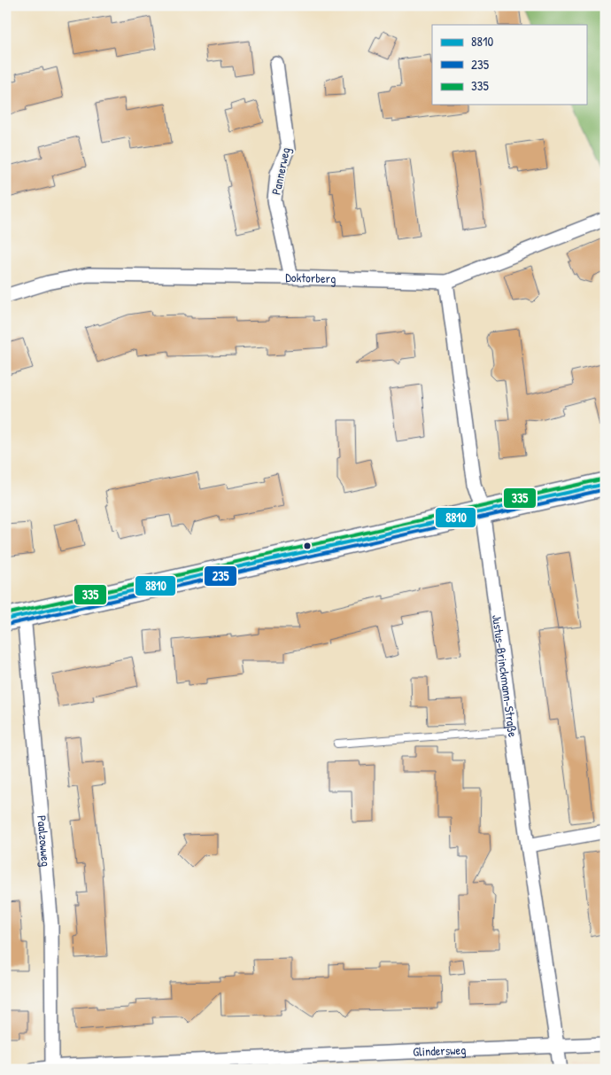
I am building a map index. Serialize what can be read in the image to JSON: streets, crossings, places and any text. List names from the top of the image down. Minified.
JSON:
{"streets":{"street":["Pannerweg","Doktorberg","Justus-Brinckmann-Straße","Paalzowweg","Glindersweg"]},"crossings":[["Pannerweg","Doktorberg"],["Doktorberg","Justus-Brinckmann-Straße"],["Justus-Brinckmann-Straße","Glindersweg"],["Paalzowweg","Glindersweg"]],"lines":["transit line 335","transit line 8810","transit line 235"],"legend":["8810","235","335"]}
